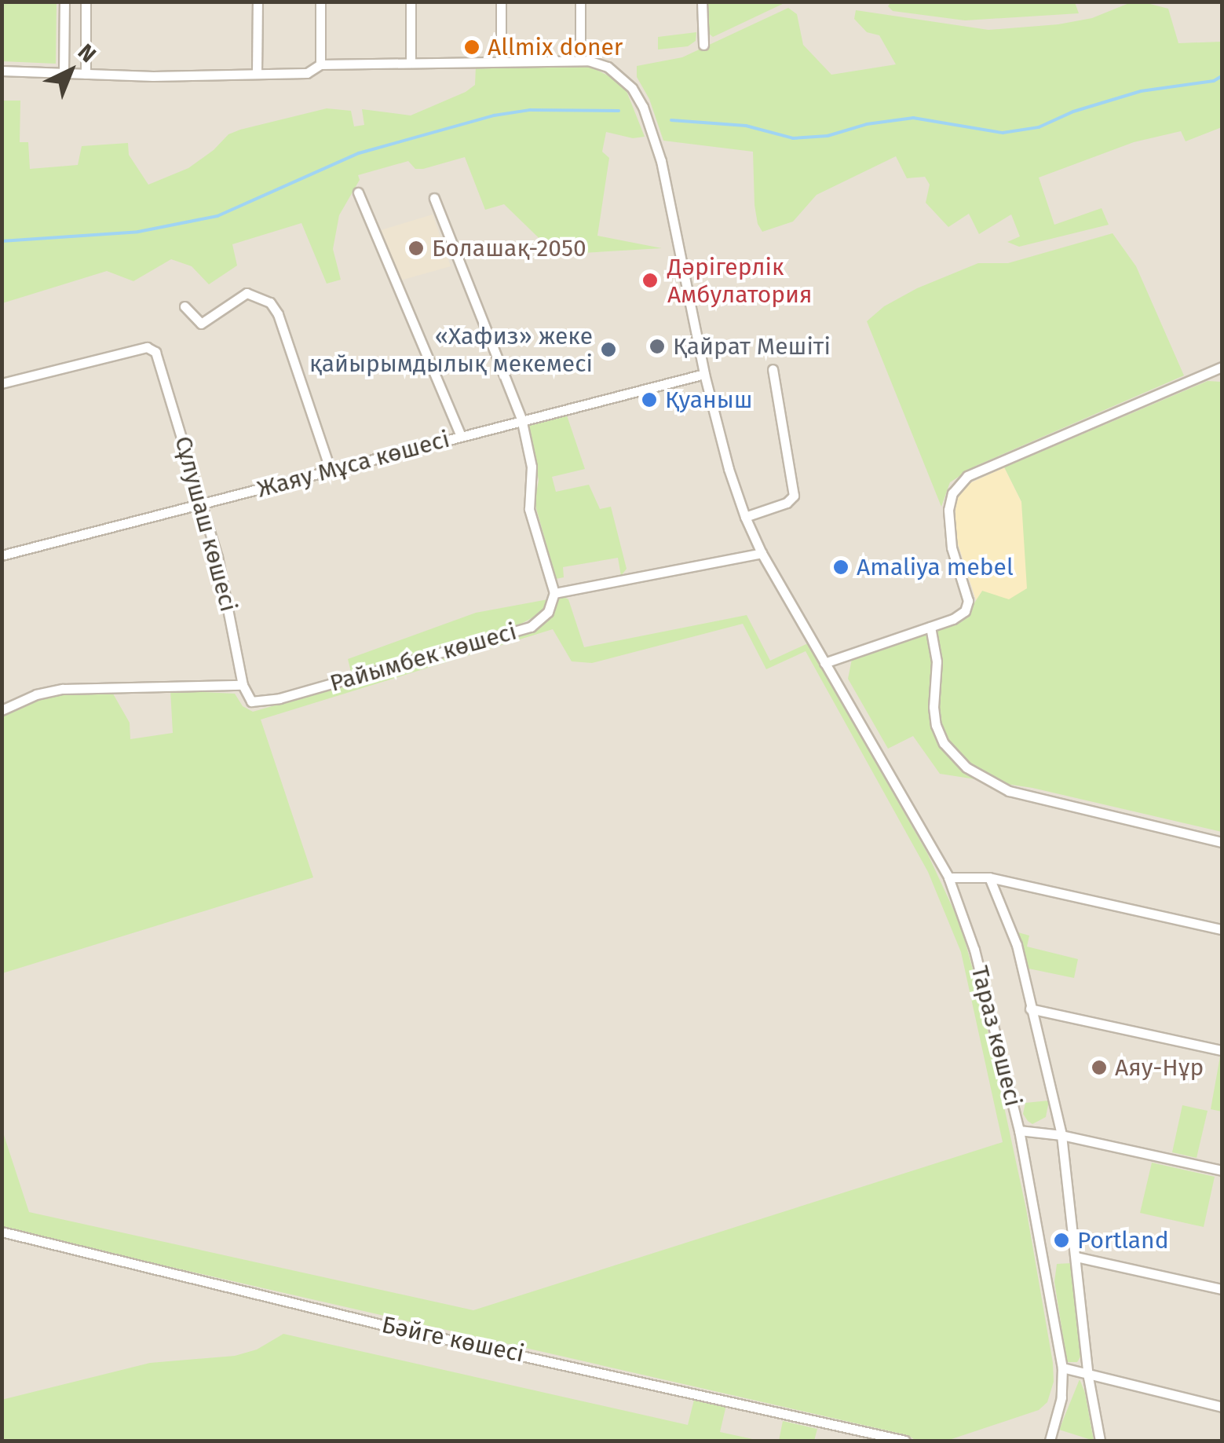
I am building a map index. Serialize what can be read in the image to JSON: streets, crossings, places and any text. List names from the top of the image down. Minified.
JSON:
{"streets":{"street":["Жаяу Мұса көшесі","Сұлушаш көшесі","Райымбек көшесі","Тараз көшесі","Бәйге көшесі"]},"crossings":[["Жаяу Мұса көшесі","Сұлушаш көшесі"],["Жаяу Мұса көшесі","Тараз көшесі"],["Сұлушаш көшесі","Райымбек көшесі"]],"places":["Allmix doner","Болашақ-2050","Дәрігерлік Амбулатория","Қайрат Мешіті","«Хафиз» жеке қайырымдылық мекемесі","Қуаныш","Amaliya mebel","Аяу-Нұр","Portland"],"north":"top right"}
